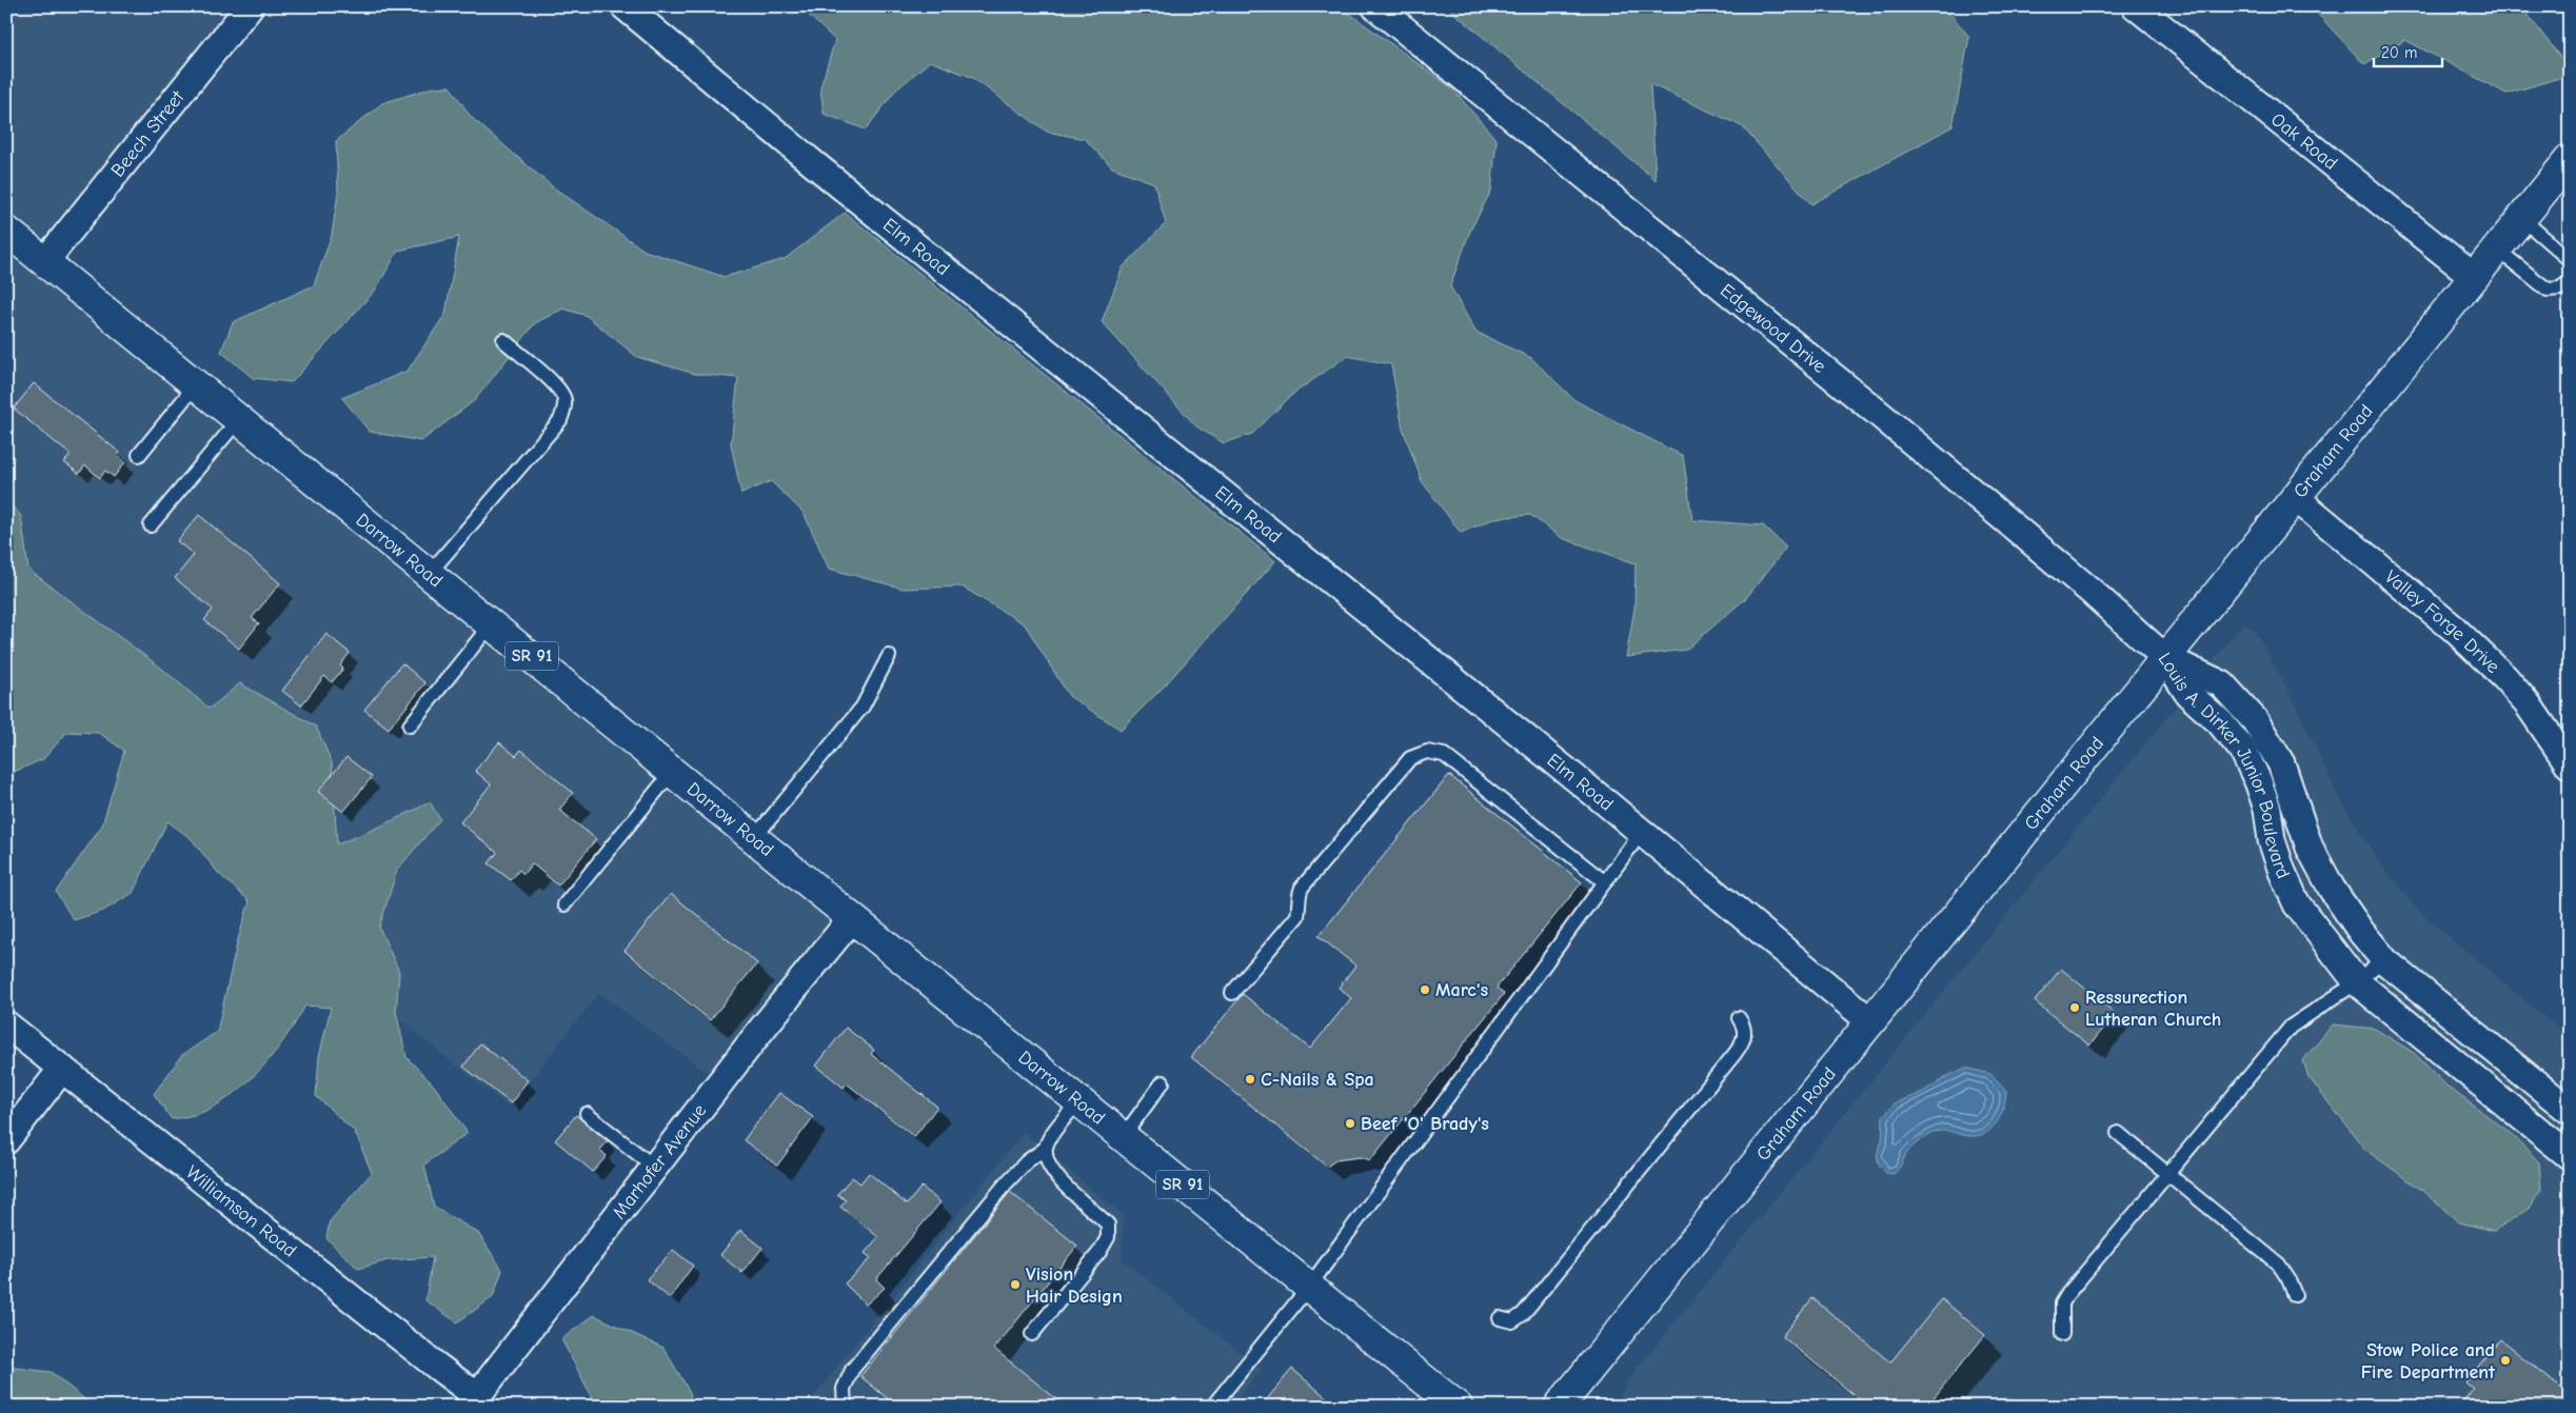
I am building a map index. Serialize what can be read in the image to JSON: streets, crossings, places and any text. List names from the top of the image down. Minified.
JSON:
{"streets":{"main road":["Graham Road","Darrow Road","SR 91"],"street":["Beech Street","Oak Road","Elm Road","Edgewood Drive","Valley Forge Drive","Louis A. Dirker Junior Boulevard","Marhofer Avenue","Williamson Road"]},"crossings":[["Beech Street","Darrow Road"],["Oak Road","Graham Road"],["Elm Road","Graham Road"],["Edgewood Drive","Graham Road"],["Edgewood Drive","Louis A. Dirker Junior Boulevard"],["Graham Road","Valley Forge Drive"],["Graham Road","Louis A. Dirker Junior Boulevard"],["Darrow Road","Marhofer Avenue"],["Marhofer Avenue","Williamson Road"]],"places":["Marc's","Ressurection Lutheran Church","C-Nails & Spa","Beef 'O' Brady's","Vision Hair Design","Stow Police and Fire Department"],"scale_bar":"20 m"}
